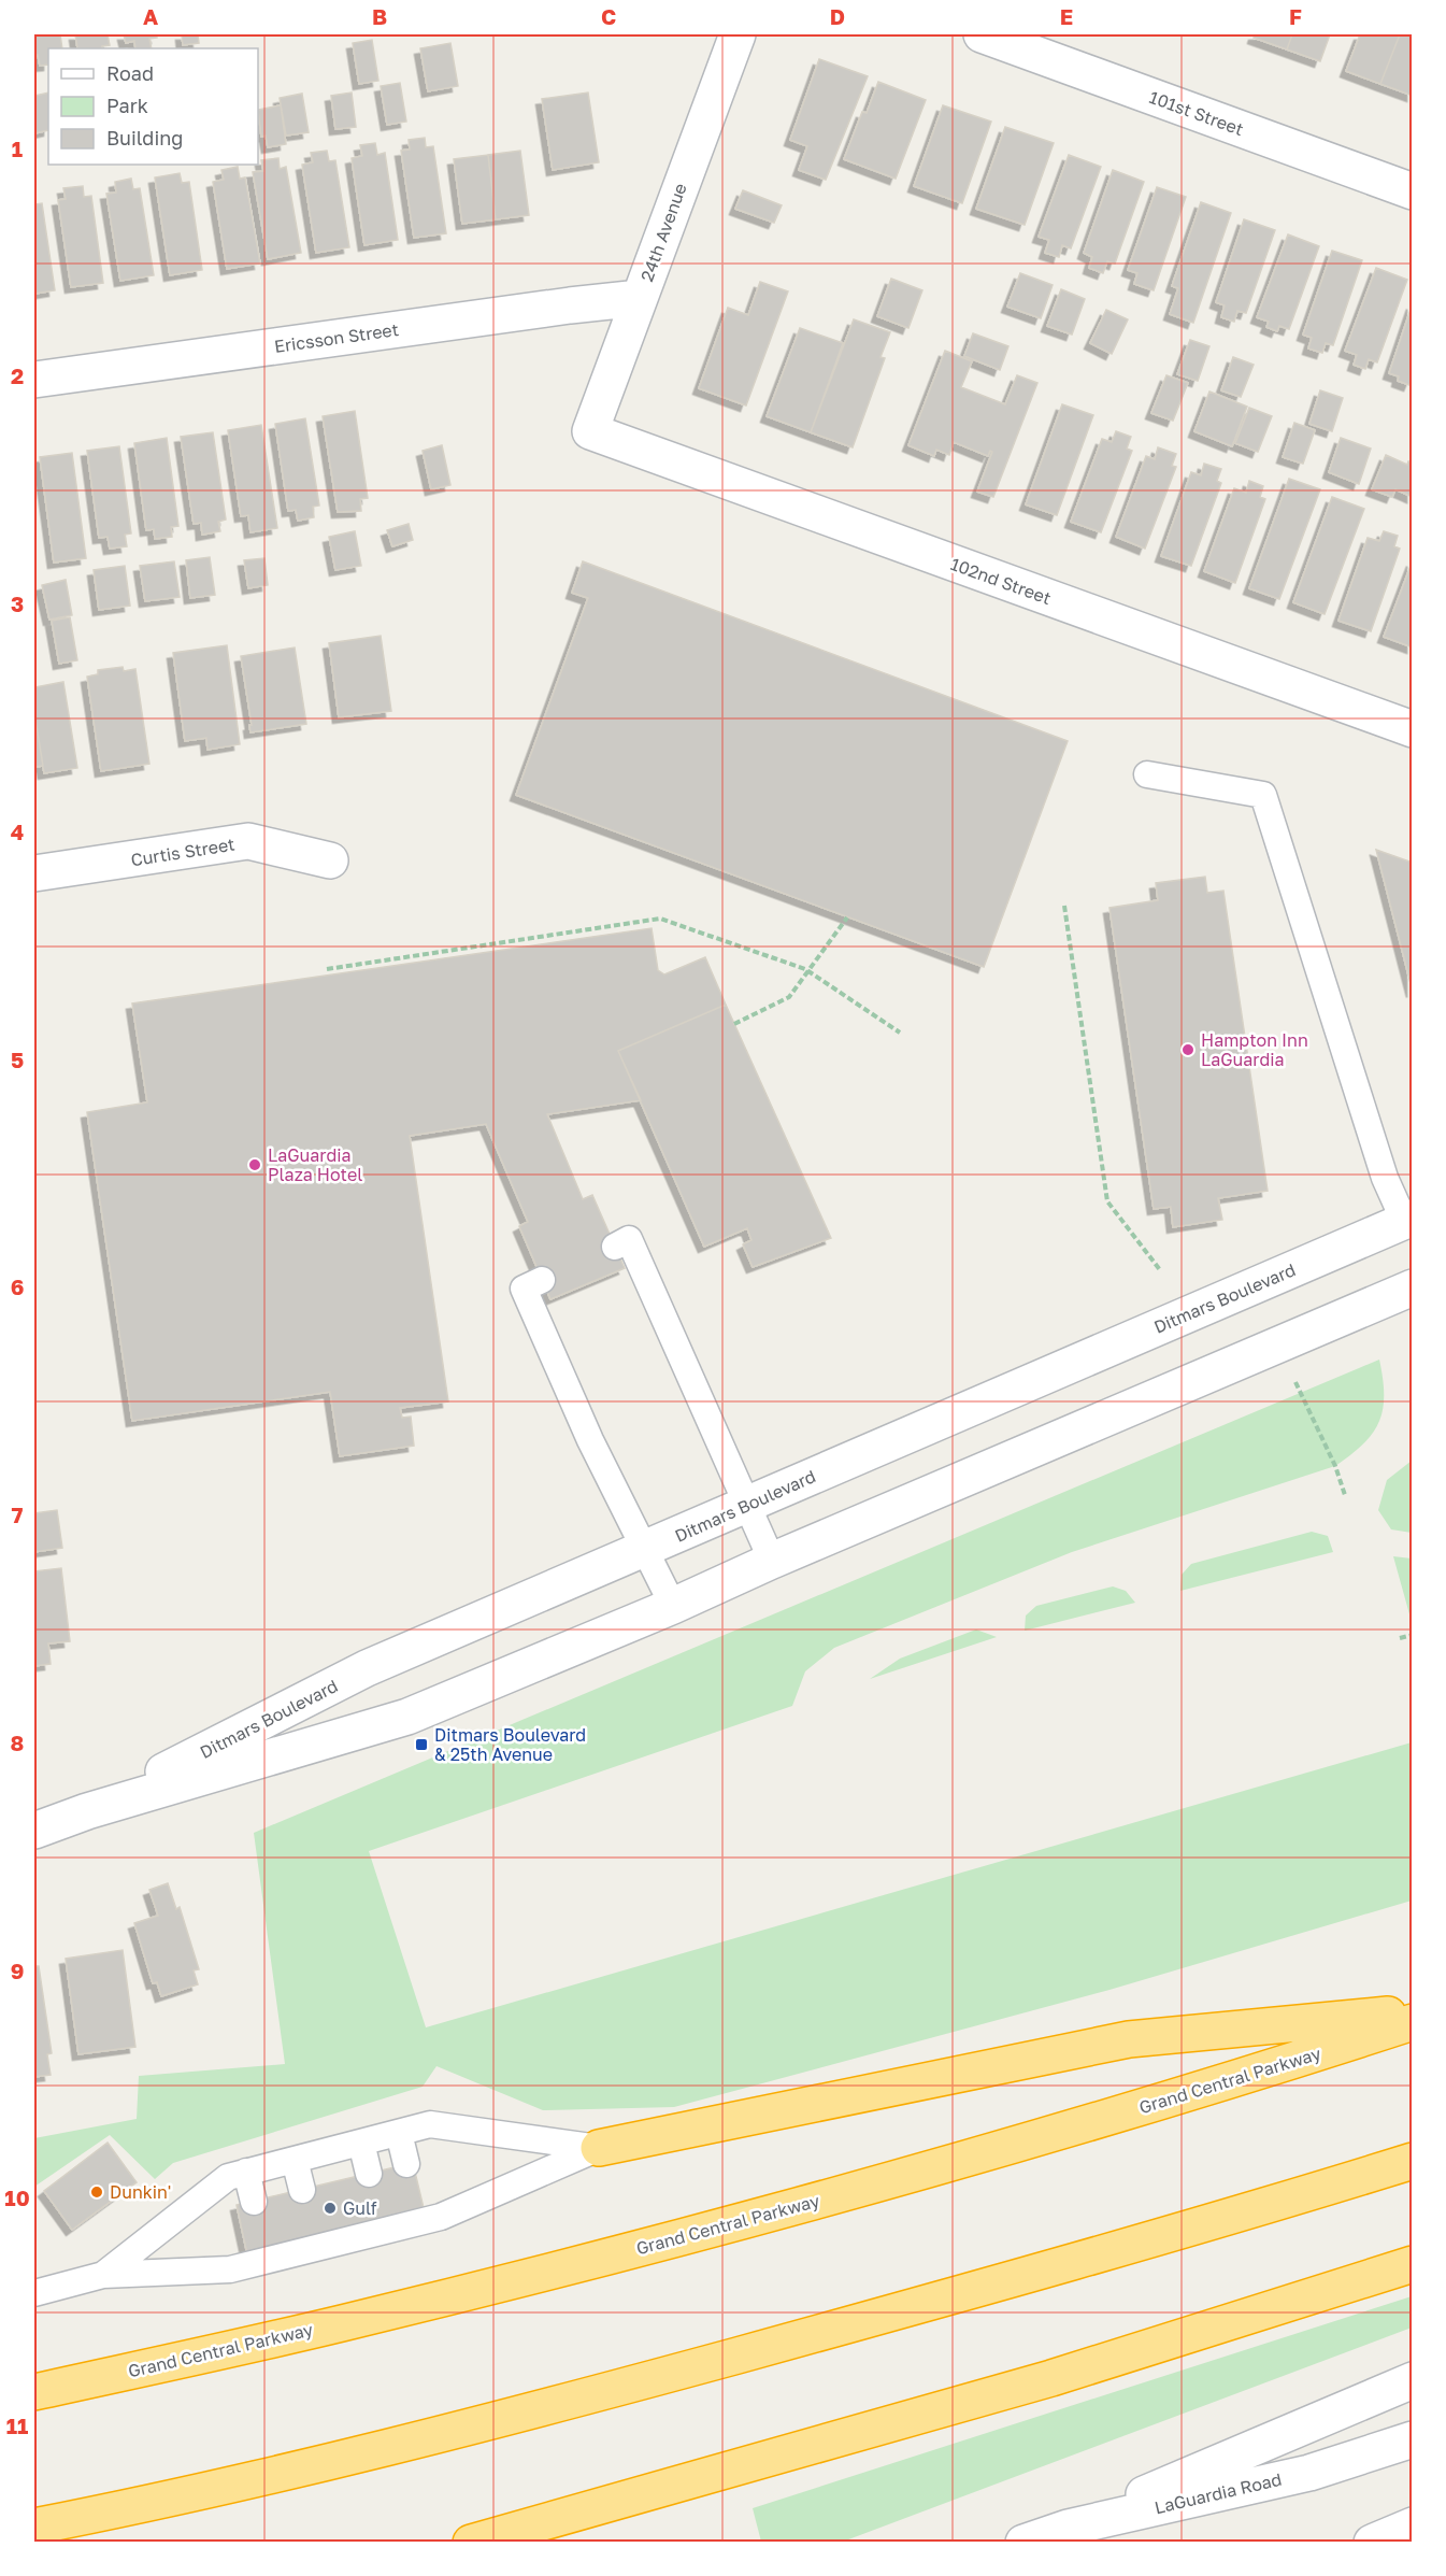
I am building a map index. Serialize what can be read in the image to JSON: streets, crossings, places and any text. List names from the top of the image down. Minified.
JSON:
{"streets":{"highway":["Grand Central Parkway"],"street":["101st Street","24th Avenue","Ericsson Street","102nd Street","Curtis Street","Ditmars Boulevard","LaGuardia Road"]},"crossings":[["24th Avenue","Ericsson Street"],["24th Avenue","102nd Street"]],"places":{"other":["Hampton Inn LaGuardia","LaGuardia Plaza Hotel","Dunkin'","Gulf"],"transit":["Ditmars Boulevard & 25th Avenue"]},"legend":["Road","Park","Building"],"grid":{"columns":["A","B","C","D","E","F"],"rows":["1","2","3","4","5","6","7","8","9","10","11"]}}
